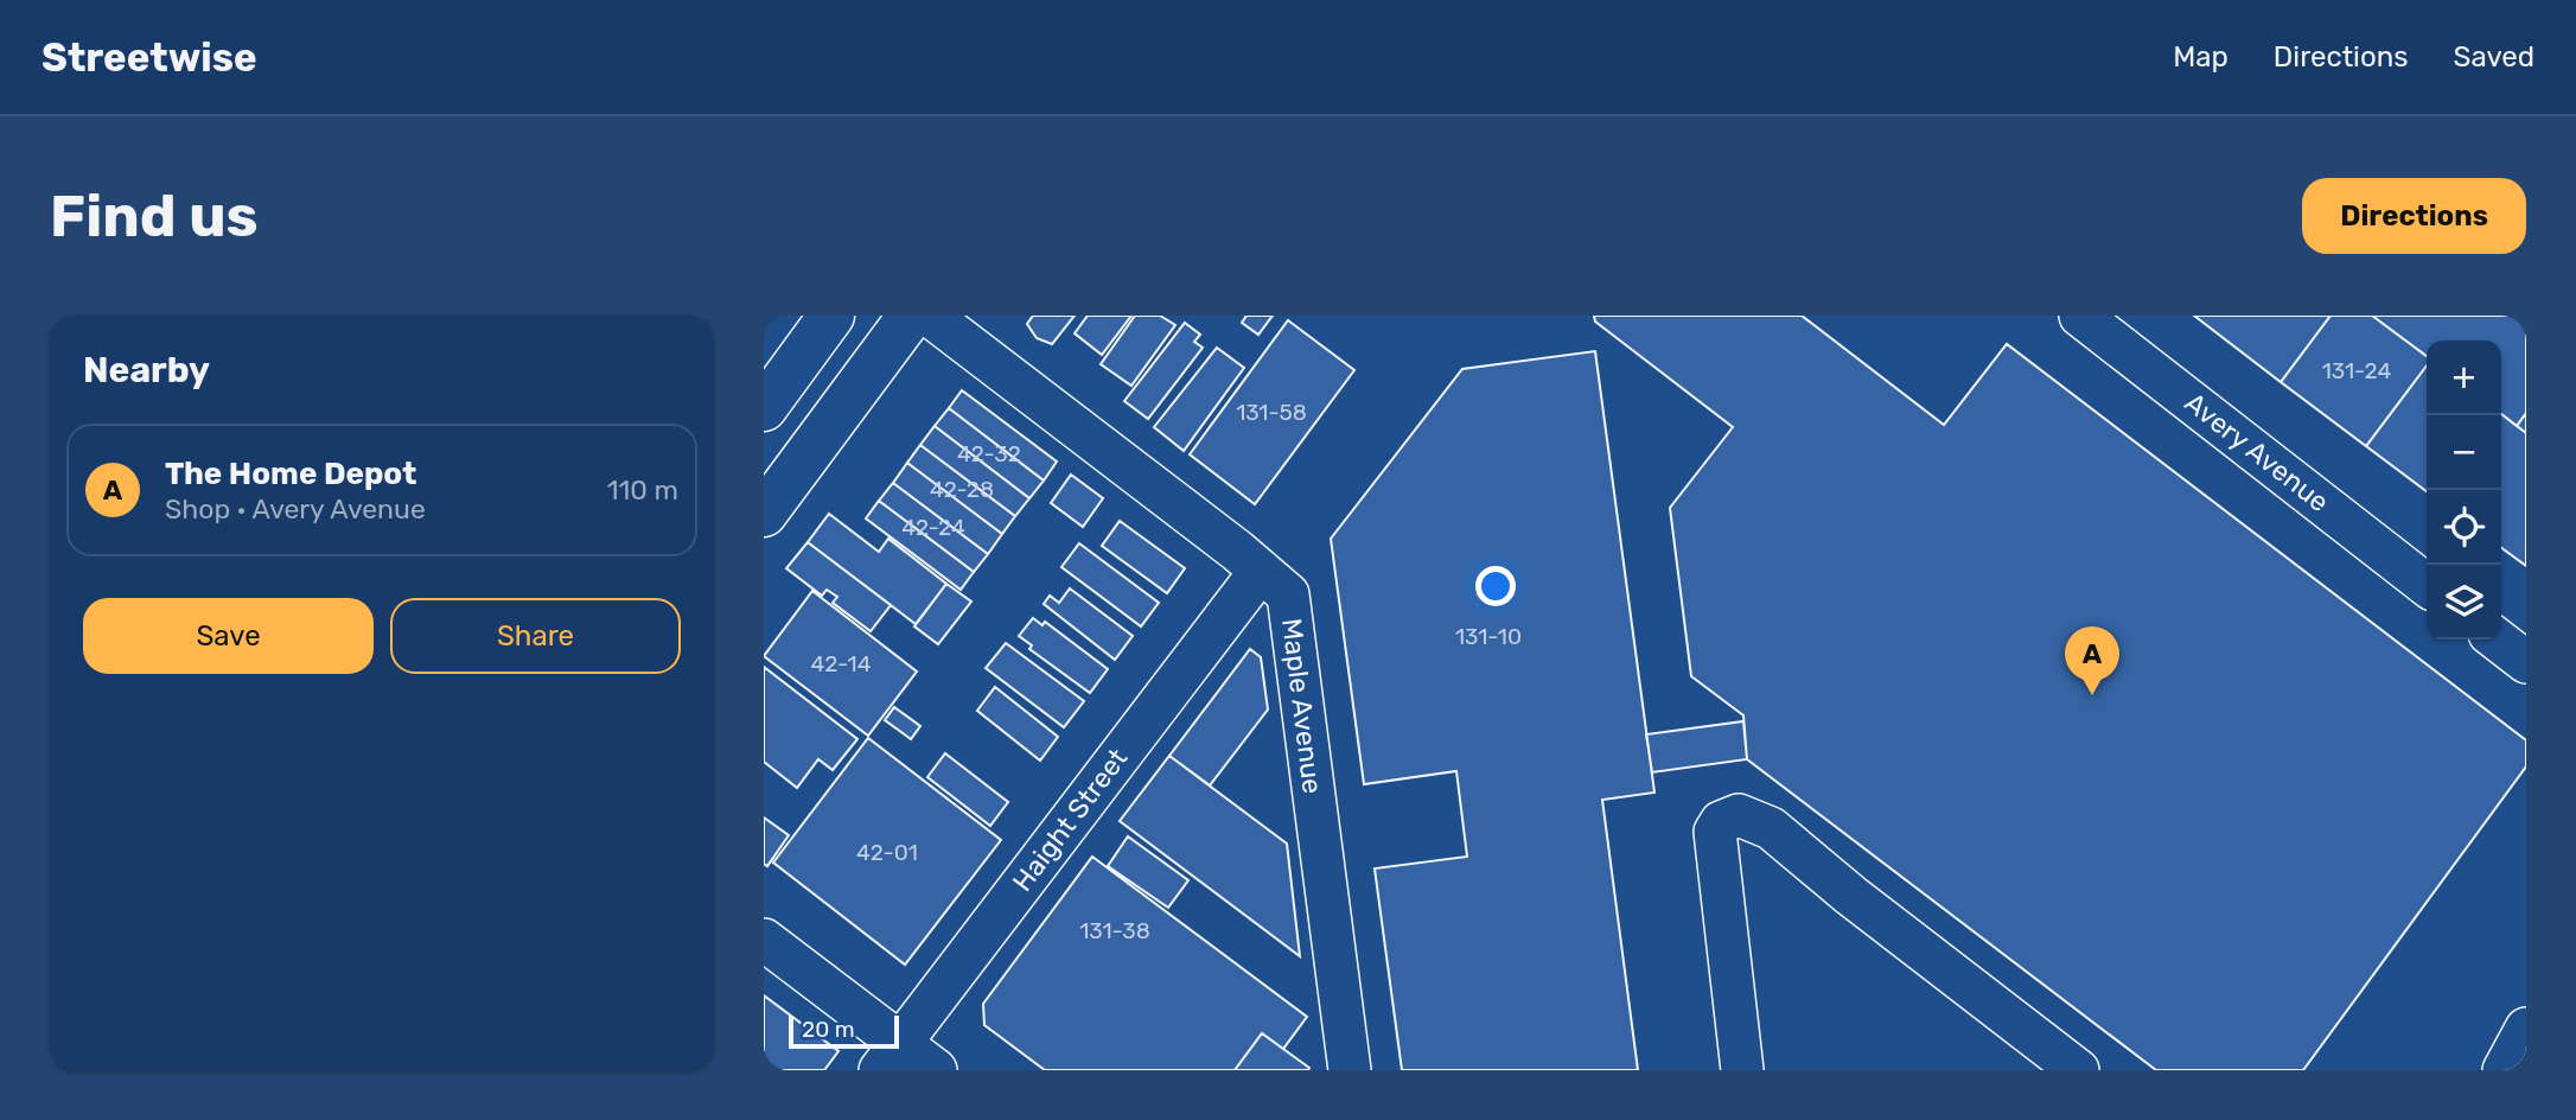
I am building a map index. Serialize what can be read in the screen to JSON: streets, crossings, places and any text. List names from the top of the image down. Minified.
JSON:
{"streets":{"street":["Avery Avenue","Maple Avenue","Haight Street"]},"crossings":[["Maple Avenue","Haight Street"]],"house_numbers":["131-24","131-58","42-32","42-28","42-24","131-10","42-14","42-01","131-38"],"scale_bar":"20 m","page":{"header":"Streetwise","nav":["Map","Directions","Saved"],"buttons":["Directions",["Save","Share"]],"title":"Find us","heading":"Nearby","map_buttons":["+","−"],"list":[{"mark":"A","name":"The Home Depot","note":"Shop · Avery Avenue","value":"110 m"}],"pins":"A","scale":"20 m"}}
